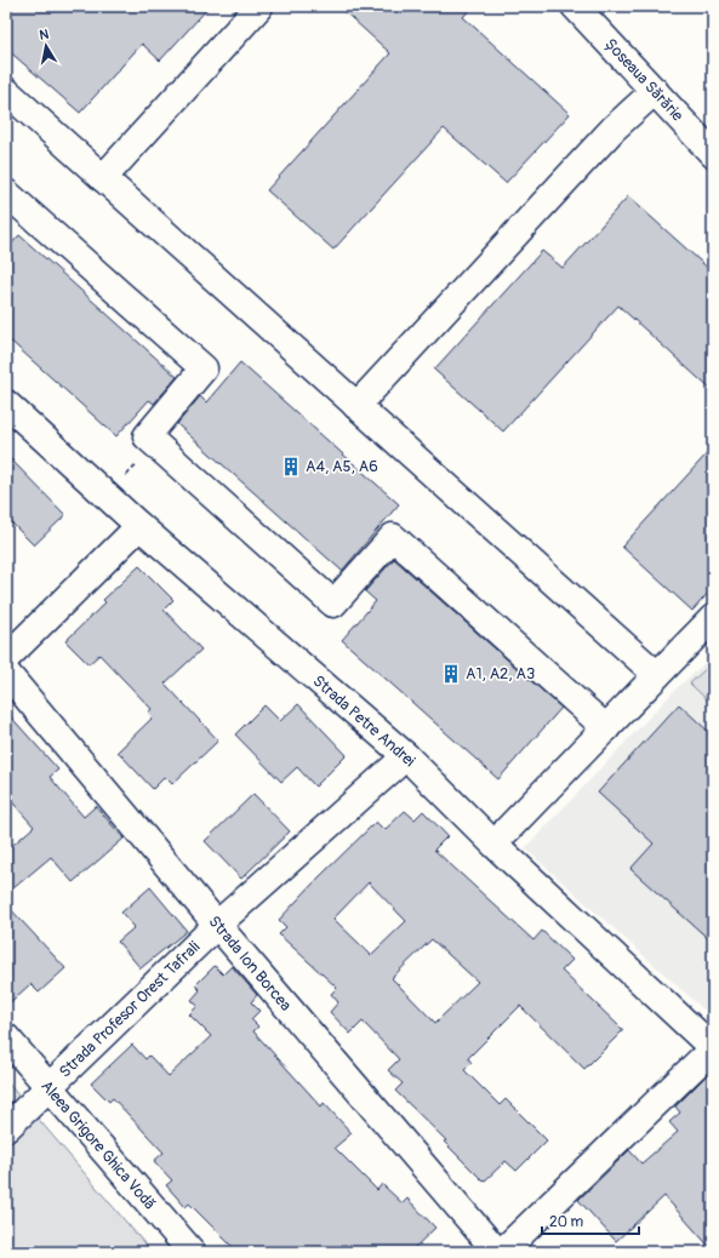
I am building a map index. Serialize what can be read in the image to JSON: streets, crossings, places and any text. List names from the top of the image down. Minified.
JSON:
{"streets":{"street":["Șoseaua Sărărie","Strada Petre Andrei","Strada Ion Borcea","Strada Profesor Orest Tafrali","Aleea Grigore Ghica Vodă"]},"crossings":[["Strada Petre Andrei","Strada Profesor Orest Tafrali"],["Strada Ion Borcea","Strada Profesor Orest Tafrali"],["Strada Profesor Orest Tafrali","Aleea Grigore Ghica Vodă"]],"places":{"building":["A4, A5, A6","A1, A2, A3"]},"scale_bar":"20 m","north":"top"}
